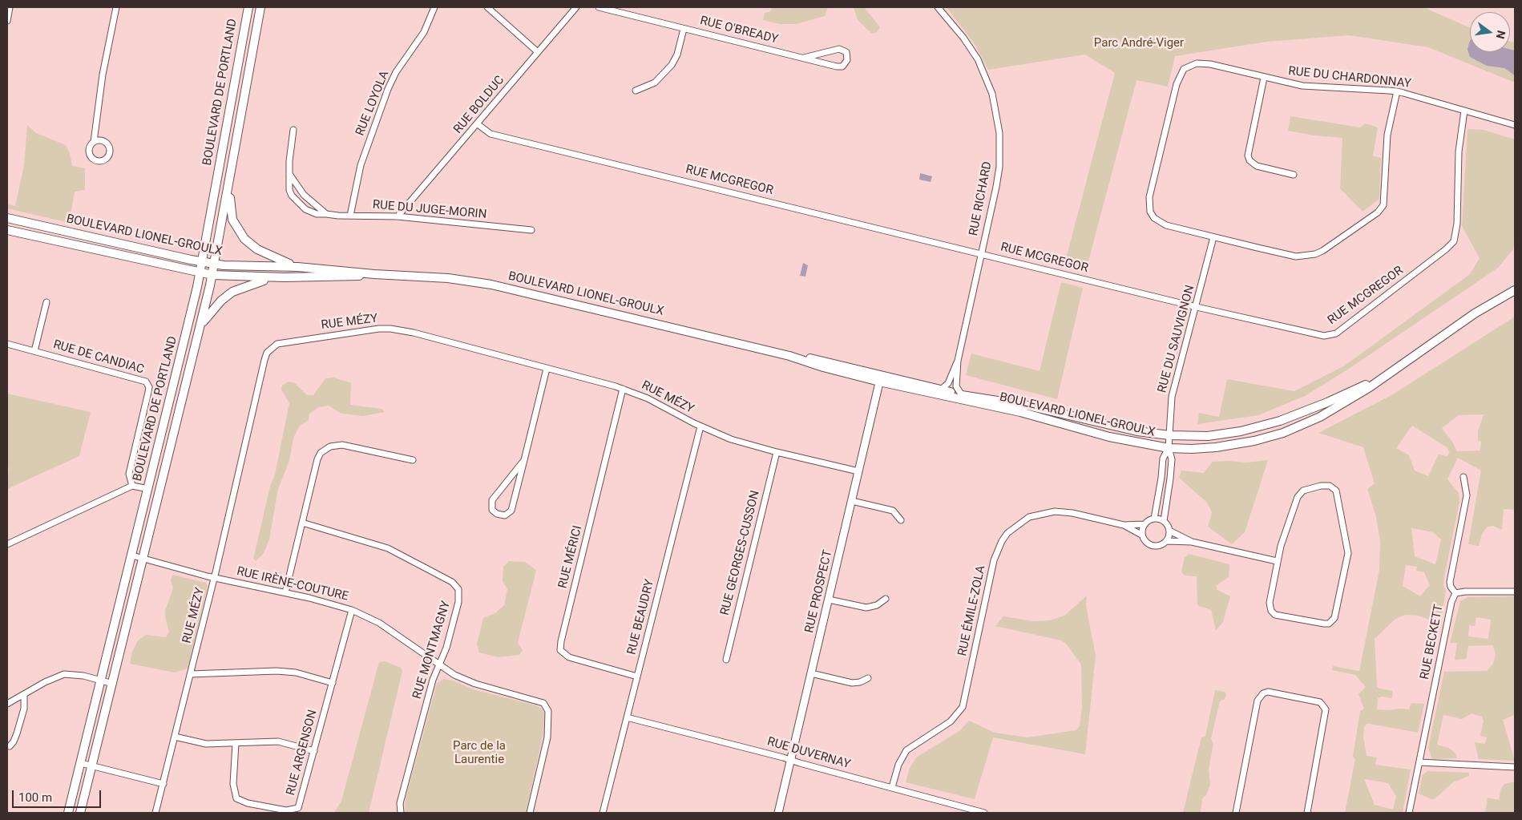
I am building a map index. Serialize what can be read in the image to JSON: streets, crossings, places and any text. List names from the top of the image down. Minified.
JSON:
{"streets":{"main road":["BOULEVARD DE PORTLAND","BOULEVARD LIONEL-GROULX"],"street":["RUE O'BREADY","RUE DU CHARDONNAY","RUE LOYOLA","RUE BOLDUC","RUE MCGREGOR","RUE RICHARD","RUE DU JUGE-MORIN","RUE MÉZY","RUE DU SAUVIGNON","RUE DE CANDIAC","RUE GEORGES-CUSSON","RUE MÉRICI","RUE IRÈNE-COUTURE","RUE PROSPECT","RUE ÉMILE-ZOLA","RUE BEAUDRY","RUE BECKETT","RUE MONTMAGNY","RUE ARGENSON","RUE DUVERNAY"]},"crossings":[["RUE DU CHARDONNAY","RUE MCGREGOR"],["RUE DU CHARDONNAY","RUE DU SAUVIGNON"],["BOULEVARD DE PORTLAND","BOULEVARD LIONEL-GROULX"],["BOULEVARD DE PORTLAND","RUE IRÈNE-COUTURE"],["RUE LOYOLA","RUE DU JUGE-MORIN"],["RUE BOLDUC","RUE MCGREGOR"],["RUE BOLDUC","RUE DU JUGE-MORIN"],["RUE MCGREGOR","RUE RICHARD"],["RUE MCGREGOR","RUE DU SAUVIGNON"],["RUE RICHARD","BOULEVARD LIONEL-GROULX"],["BOULEVARD LIONEL-GROULX","RUE DU SAUVIGNON"],["BOULEVARD LIONEL-GROULX","RUE PROSPECT"],["RUE MÉZY","RUE GEORGES-CUSSON"],["RUE MÉZY","RUE MÉRICI"],["RUE MÉZY","RUE IRÈNE-COUTURE"],["RUE MÉZY","RUE PROSPECT"],["RUE MÉZY","RUE BEAUDRY"],["RUE MÉRICI","RUE BEAUDRY"],["RUE IRÈNE-COUTURE","RUE MONTMAGNY"],["RUE IRÈNE-COUTURE","RUE ARGENSON"],["RUE PROSPECT","RUE DUVERNAY"],["RUE ÉMILE-ZOLA","RUE DUVERNAY"],["RUE BEAUDRY","RUE DUVERNAY"]],"parks":["Parc André-Viger","Parc de la Laurentie"],"scale_bar":"100 m","north":"right"}
